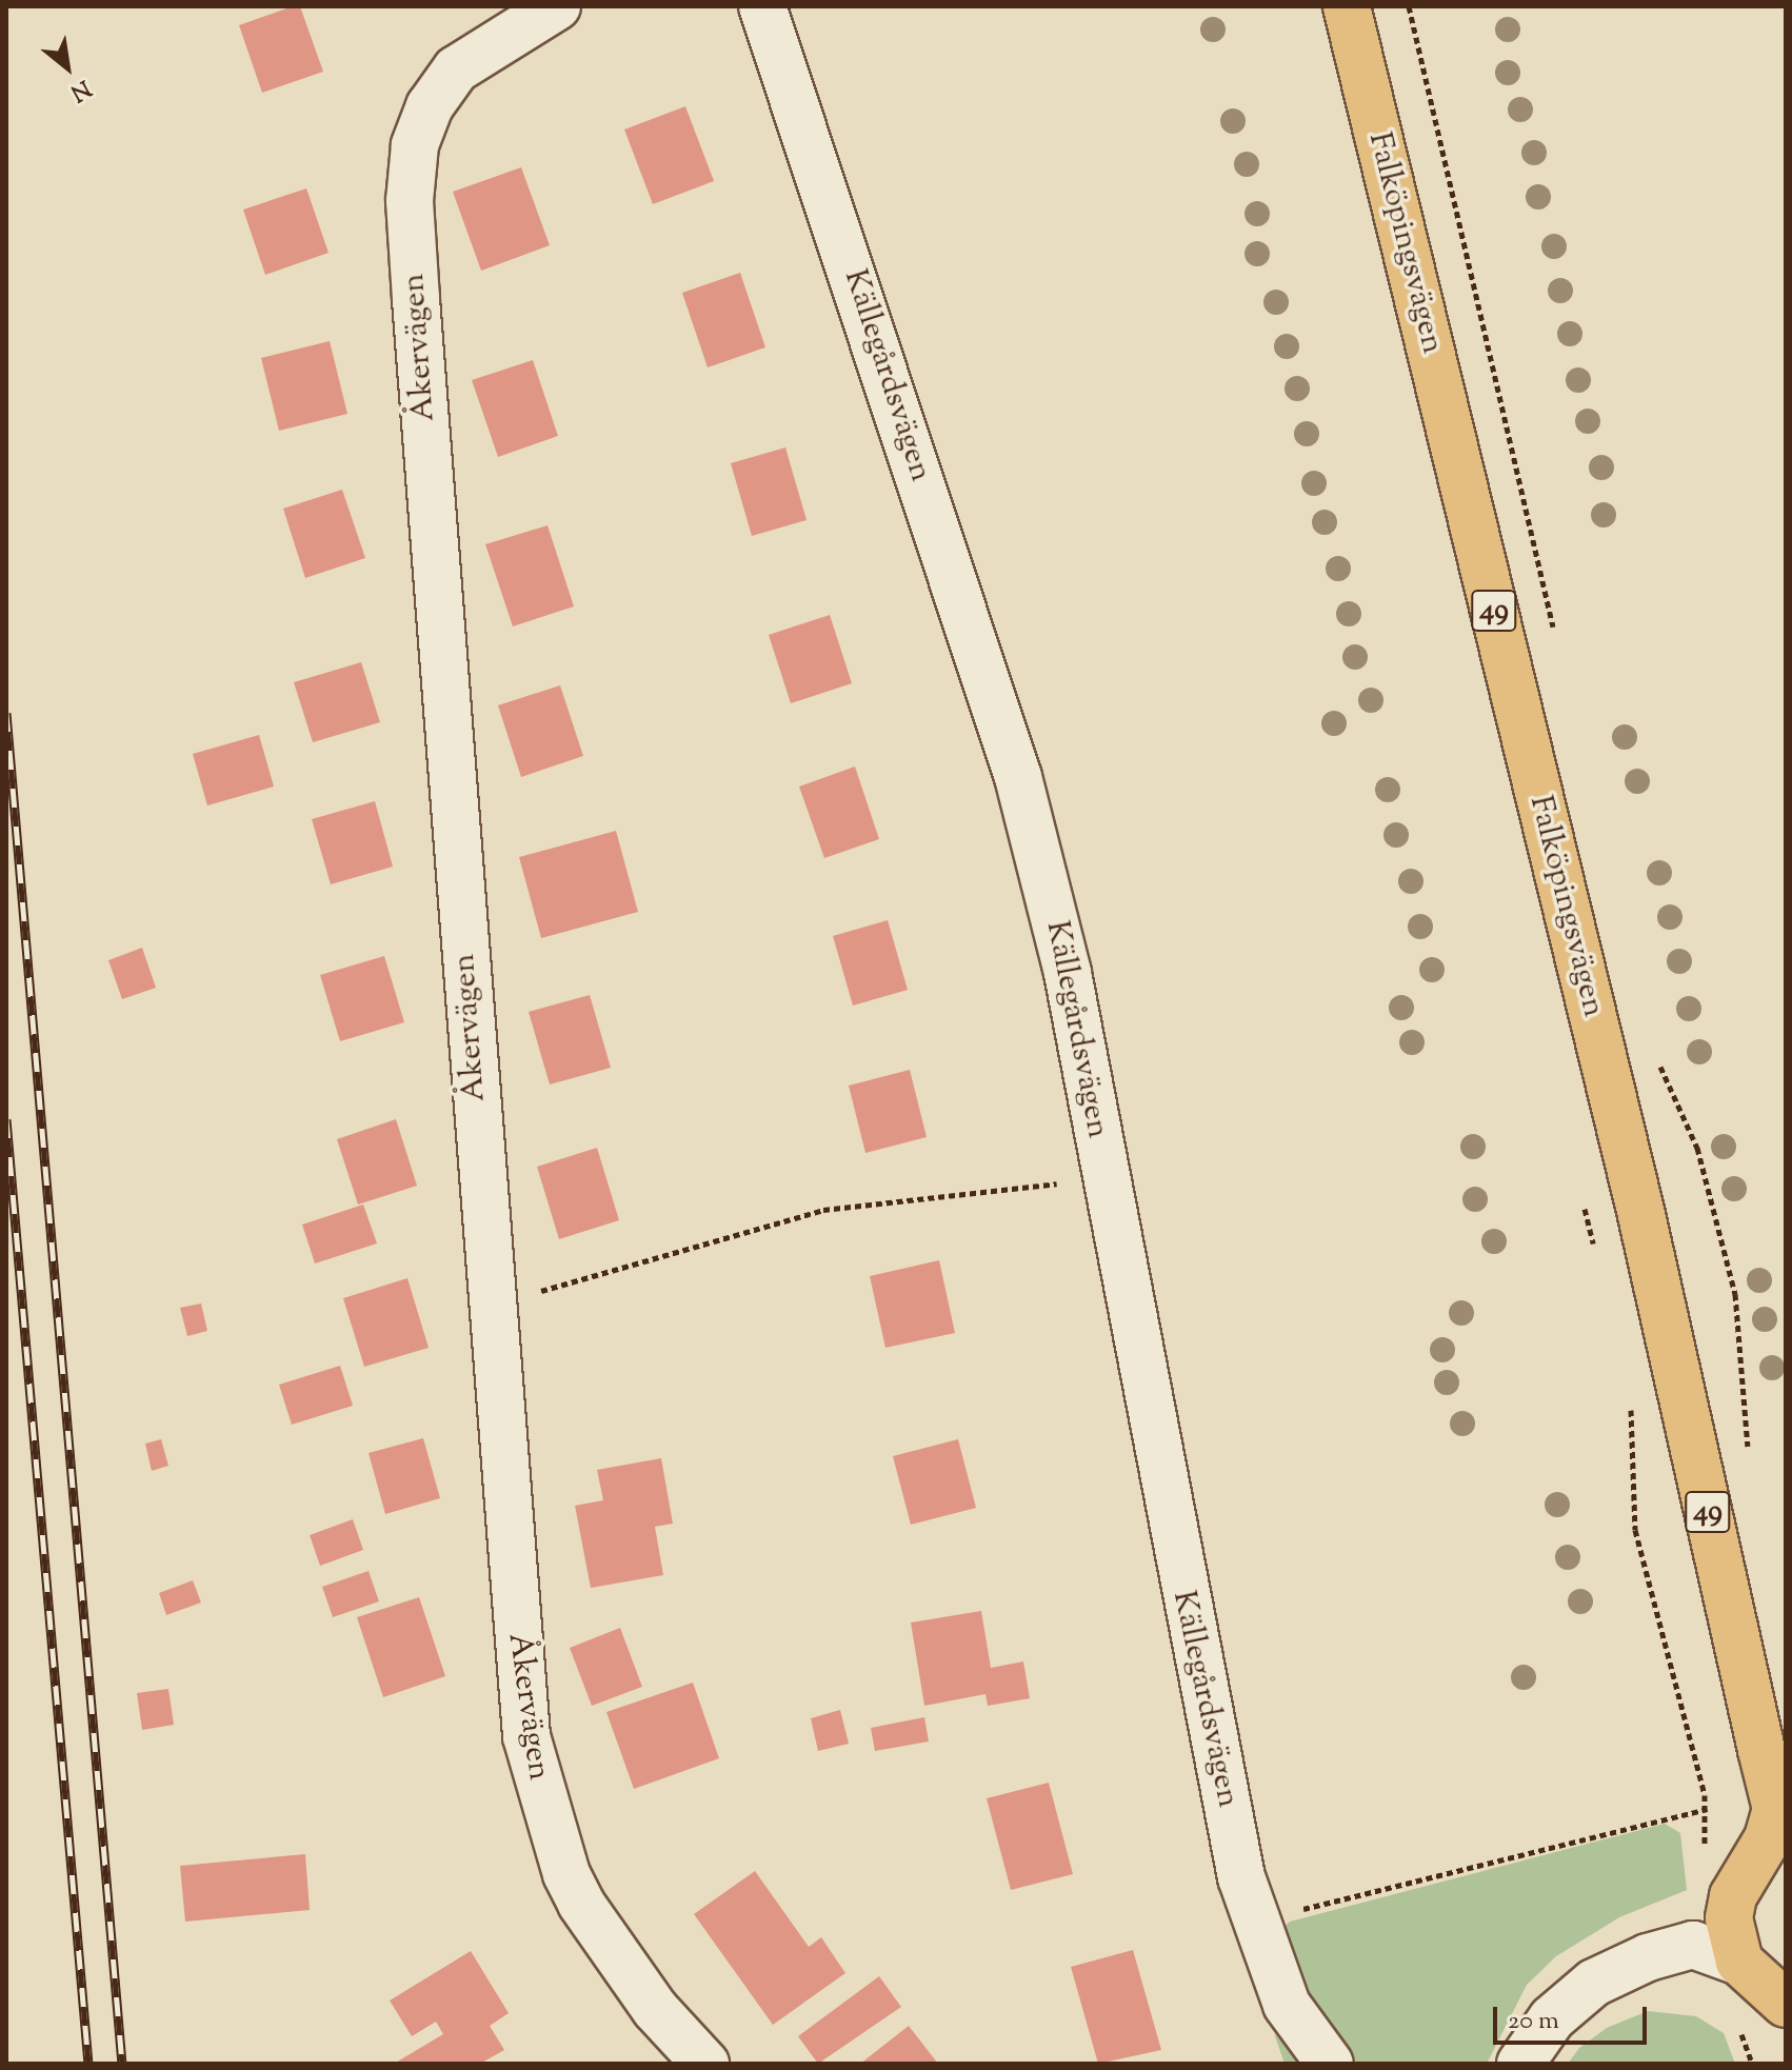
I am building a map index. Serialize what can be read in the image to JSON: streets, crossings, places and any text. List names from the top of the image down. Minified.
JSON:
{"streets":{"main road":["Falköpingsvägen","49"],"street":["Åkervägen","Källegårdsvägen"]},"crossings":[["Falköpingsvägen","49"]],"scale_bar":"20 m","north":"bottom right"}
